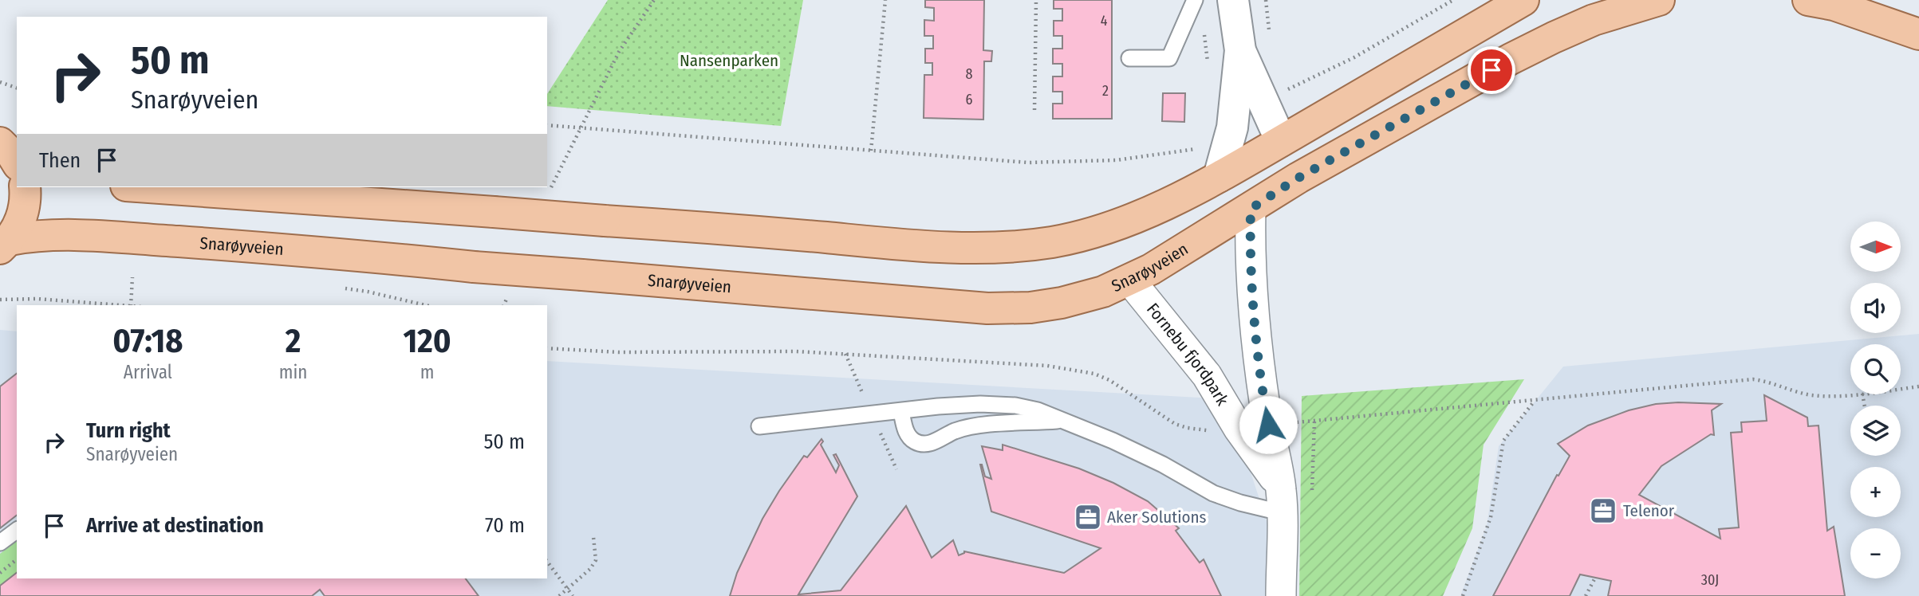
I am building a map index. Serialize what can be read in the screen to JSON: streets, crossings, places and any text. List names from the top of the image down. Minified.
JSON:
{"streets":{"main road":["Snarøyveien"],"street":["Fornebu fjordpark"]},"crossings":[["Snarøyveien","Fornebu fjordpark"]],"parks":["Nansenparken"],"places":{"office":["Telenor","Aker Solutions"]},"house_numbers":["4","8","2","6","30J"],"north":"right","page":{"turn":["50 m","Snarøyveien"],"then":"Then","map_buttons":["+","−"],"eta":["07:18","Arrival","2","min","120","m"],"list":[{"name":"Turn right","note":"Snarøyveien","value":"50 m"},{"name":"Arrive at destination","value":"70 m"}]}}
